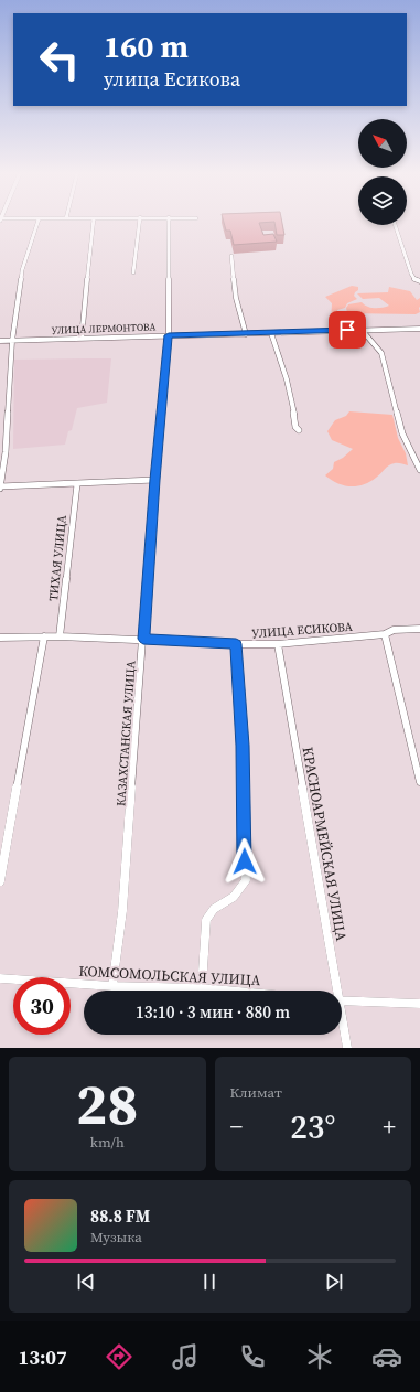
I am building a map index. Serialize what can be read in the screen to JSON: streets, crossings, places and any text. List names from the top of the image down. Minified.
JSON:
{"streets":{"street":["УЛИЦА ЛЕРМОНТОВА","ТИХАЯ УЛИЦА","УЛИЦА ЕСИКОВА","КАЗАХСТАНСКАЯ УЛИЦА","КРАСНОАРМЕЙСКАЯ УЛИЦА","КОМСОМОЛЬСКАЯ УЛИЦА"]},"crossings":[["УЛИЦА ЛЕРМОНТОВА","КАЗАХСТАНСКАЯ УЛИЦА"],["ТИХАЯ УЛИЦА","УЛИЦА ЕСИКОВА"],["УЛИЦА ЕСИКОВА","КАЗАХСТАНСКАЯ УЛИЦА"],["УЛИЦА ЕСИКОВА","КРАСНОАРМЕЙСКАЯ УЛИЦА"],["КАЗАХСТАНСКАЯ УЛИЦА","КОМСОМОЛЬСКАЯ УЛИЦА"]],"north":"top left","page":{"turn":["160 m","улица Есикова"],"limit":"30","trip":"13:10 · 3 мин · 880 m","tile":[["28","km/h"],"Климат"],"heat":["−","23°","+"],"song":["88.8 FM","Музыка"],"tabs":"13:07"}}
